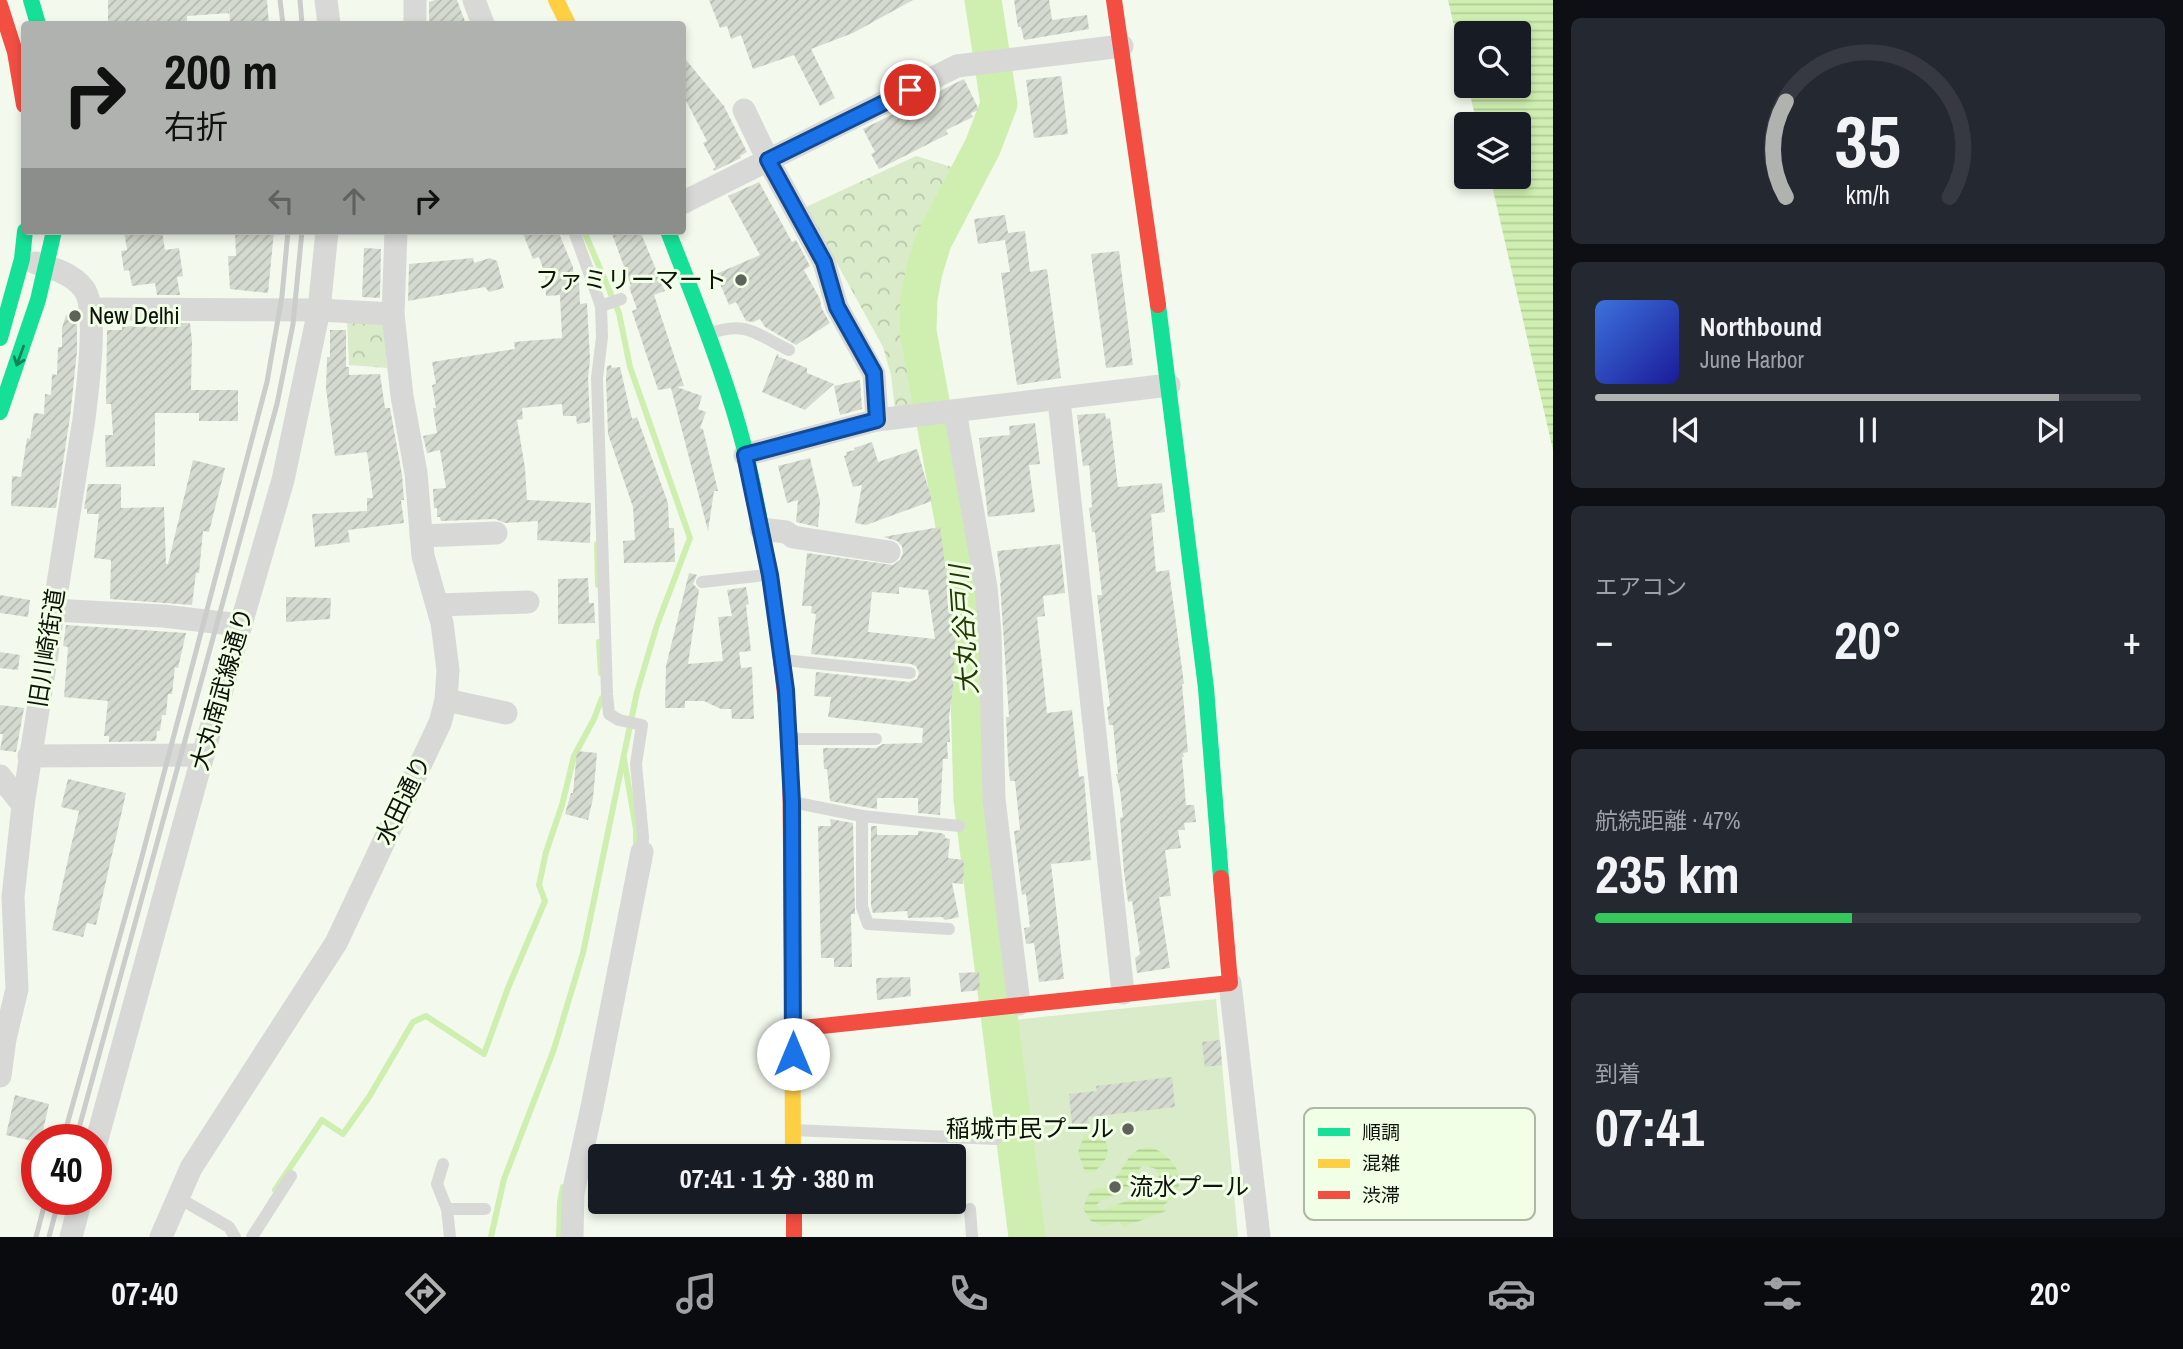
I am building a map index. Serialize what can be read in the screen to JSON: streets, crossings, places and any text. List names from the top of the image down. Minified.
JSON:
{"streets":{"street":["旧川崎街道","大丸南武線通り","水田通り"]},"water":["大丸谷戸川"],"places":["ファミリーマート","New Delhi","稲城市民プール","流水プール"],"legend":["順調","混雑","渋滞"],"page":{"turn":["200 m","右折"],"song":["Northbound","June Harbor"],"tile":["エアコン",["航続距離 · 47%","235 km"],["到着","07:41"]],"heat":["−","20°","+"],"limit":"40","trip":"07:41 · 1 分 · 380 m","tabs":["07:40","20°"],"gauge":["35","km/h"]}}
